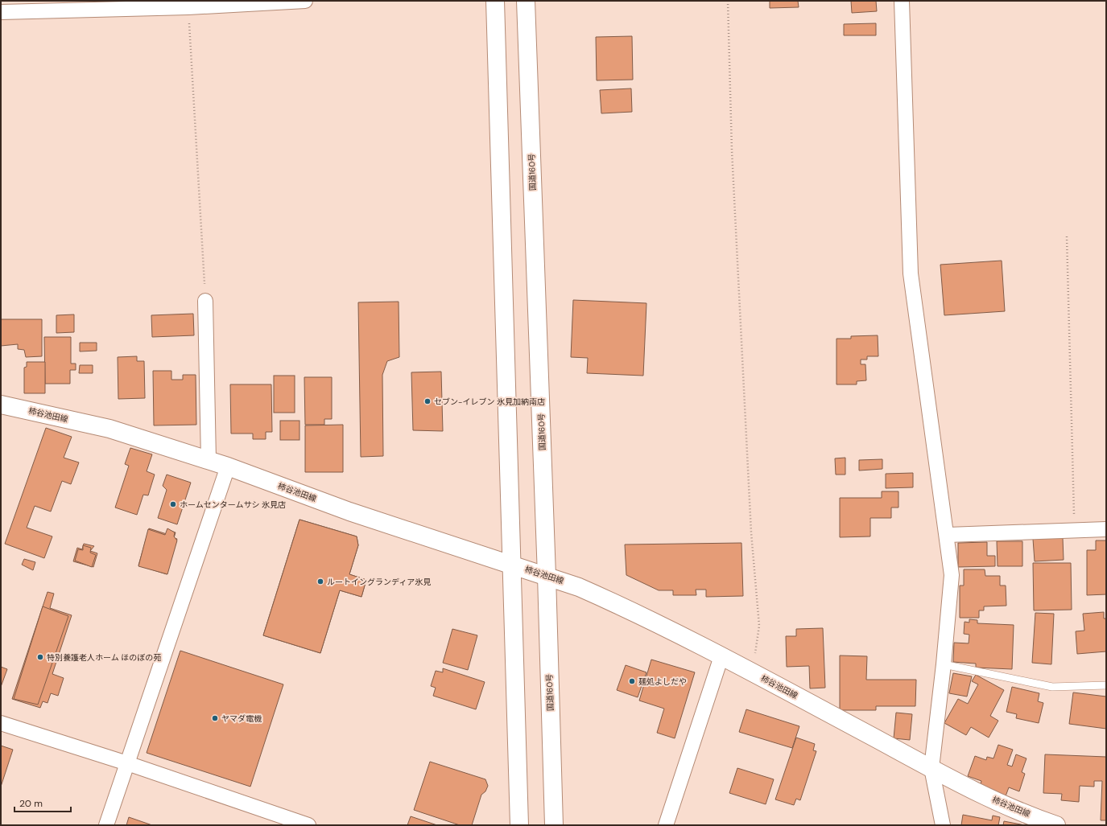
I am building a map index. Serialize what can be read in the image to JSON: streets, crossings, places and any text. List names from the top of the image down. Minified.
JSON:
{"streets":{"main road":["国道160号","柿谷池田線"]},"crossings":[["国道160号","柿谷池田線"]],"places":["セブン-イレブン 氷見加納南店","ホームセンタームサシ 氷見店","ルートイングランディア氷見","特別養護老人ホーム ほのぼの苑","麺処よしだや","ヤマダ電機"],"scale_bar":"20 m"}
